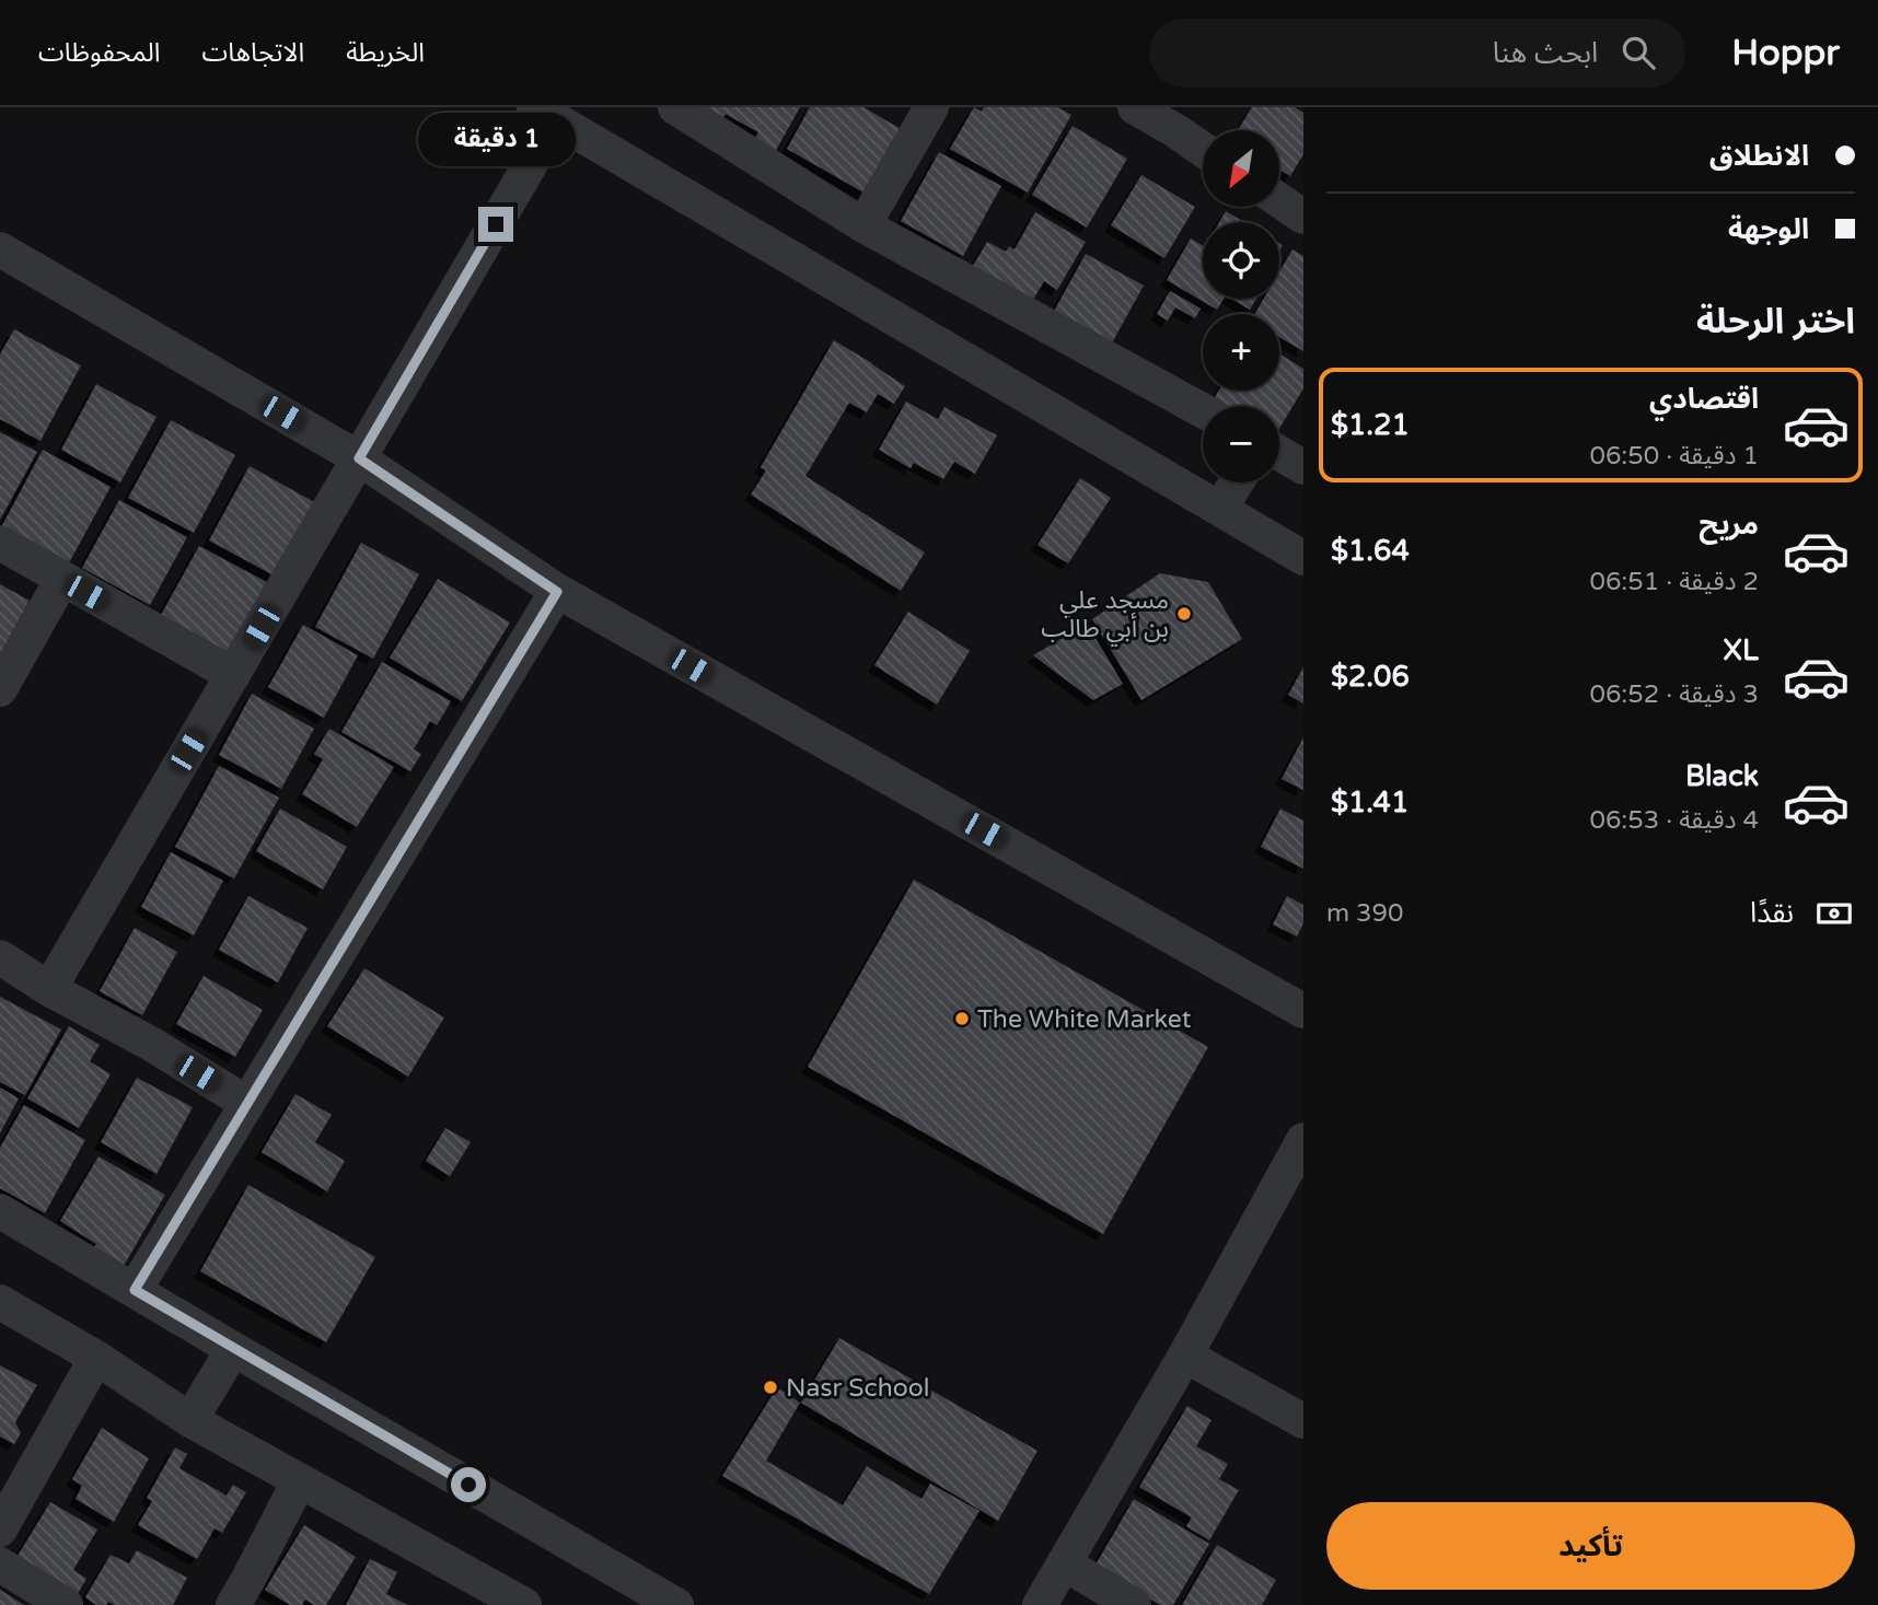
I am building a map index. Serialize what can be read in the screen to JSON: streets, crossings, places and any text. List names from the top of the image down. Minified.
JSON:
{"places":["مسجد علي بن أبي طالب","The White Market","Nasr School"],"north":"bottom left","page":{"header":"Hoppr","search":"ابحث هنا","nav":["الخريطة","الاتجاهات","المحفوظات"],"banner":["الانطلاق","الوجهة"],"bubble":"1 دقيقة","map_buttons":["+","−"],"heading":"اختر الرحلة","list":[{"name":"اقتصادي","note":"1 دقيقة · 06:50","value":"$1.21"},{"name":"مريح","note":"2 دقيقة · 06:51","value":"$1.64"},{"name":"XL","note":"3 دقيقة · 06:52","value":"$2.06"},{"name":"Black","note":"4 دقيقة · 06:53","value":"$1.41"}],"pay":["نقدًا","390 m"],"buttons":"تأكيد"}}
